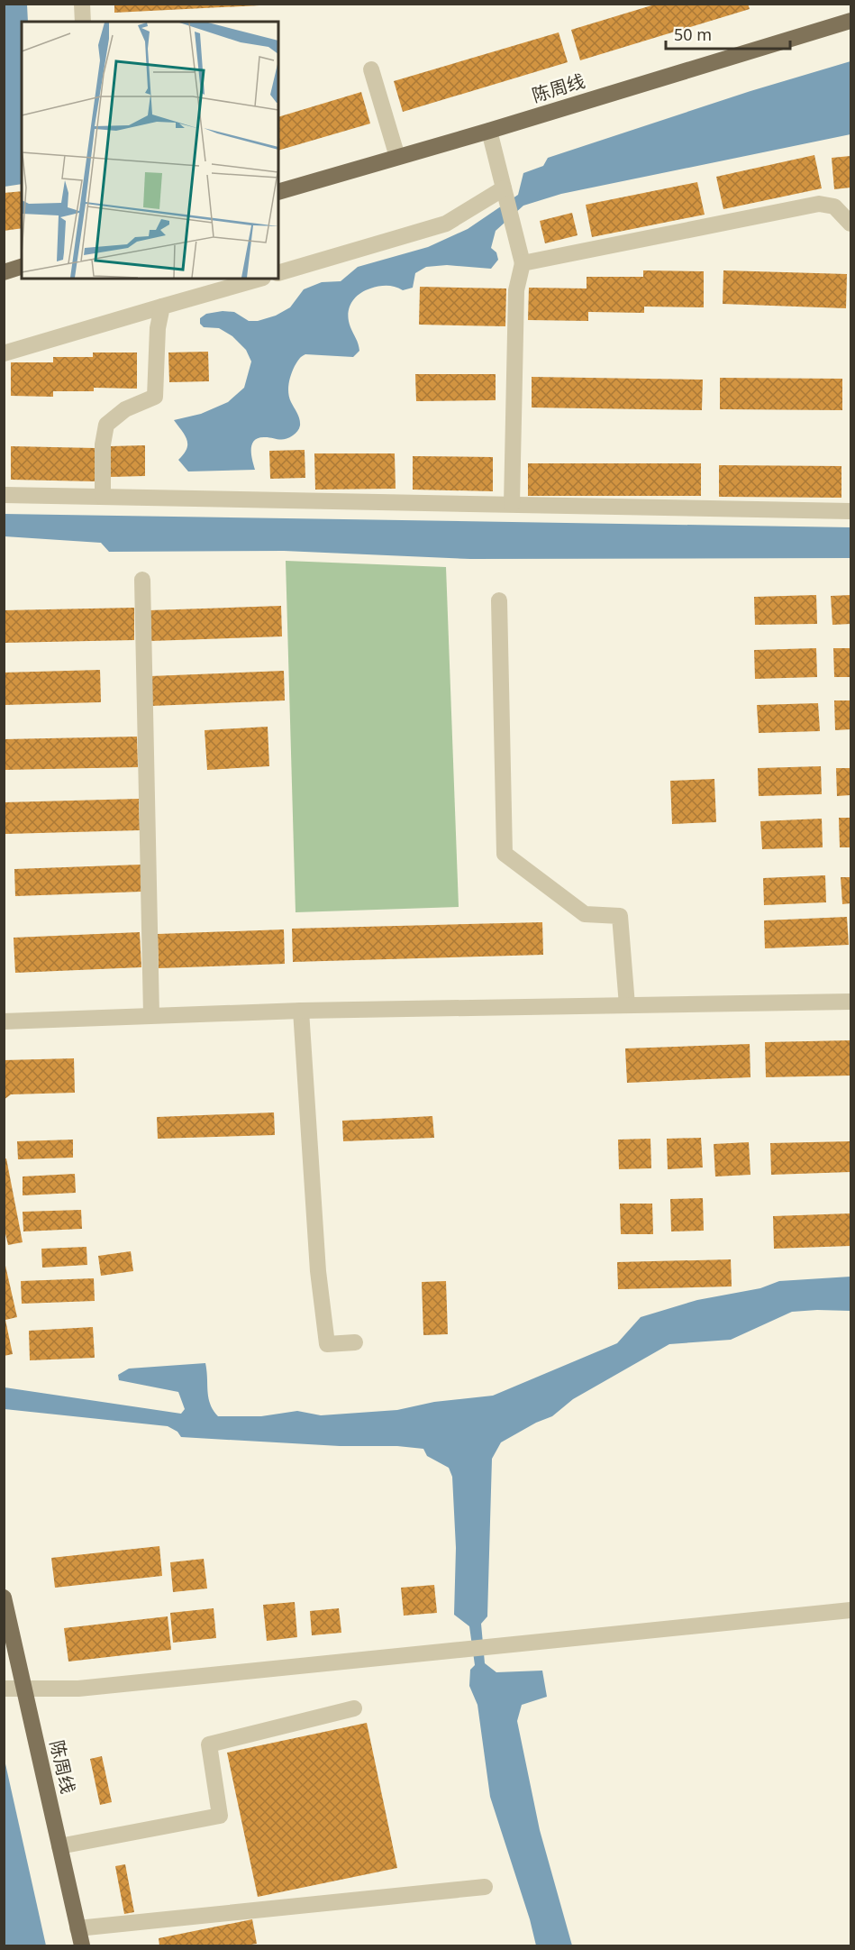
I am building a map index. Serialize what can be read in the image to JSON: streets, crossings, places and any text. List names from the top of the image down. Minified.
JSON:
{"streets":{"main road":["陈周线"]},"scale_bar":"50 m"}
